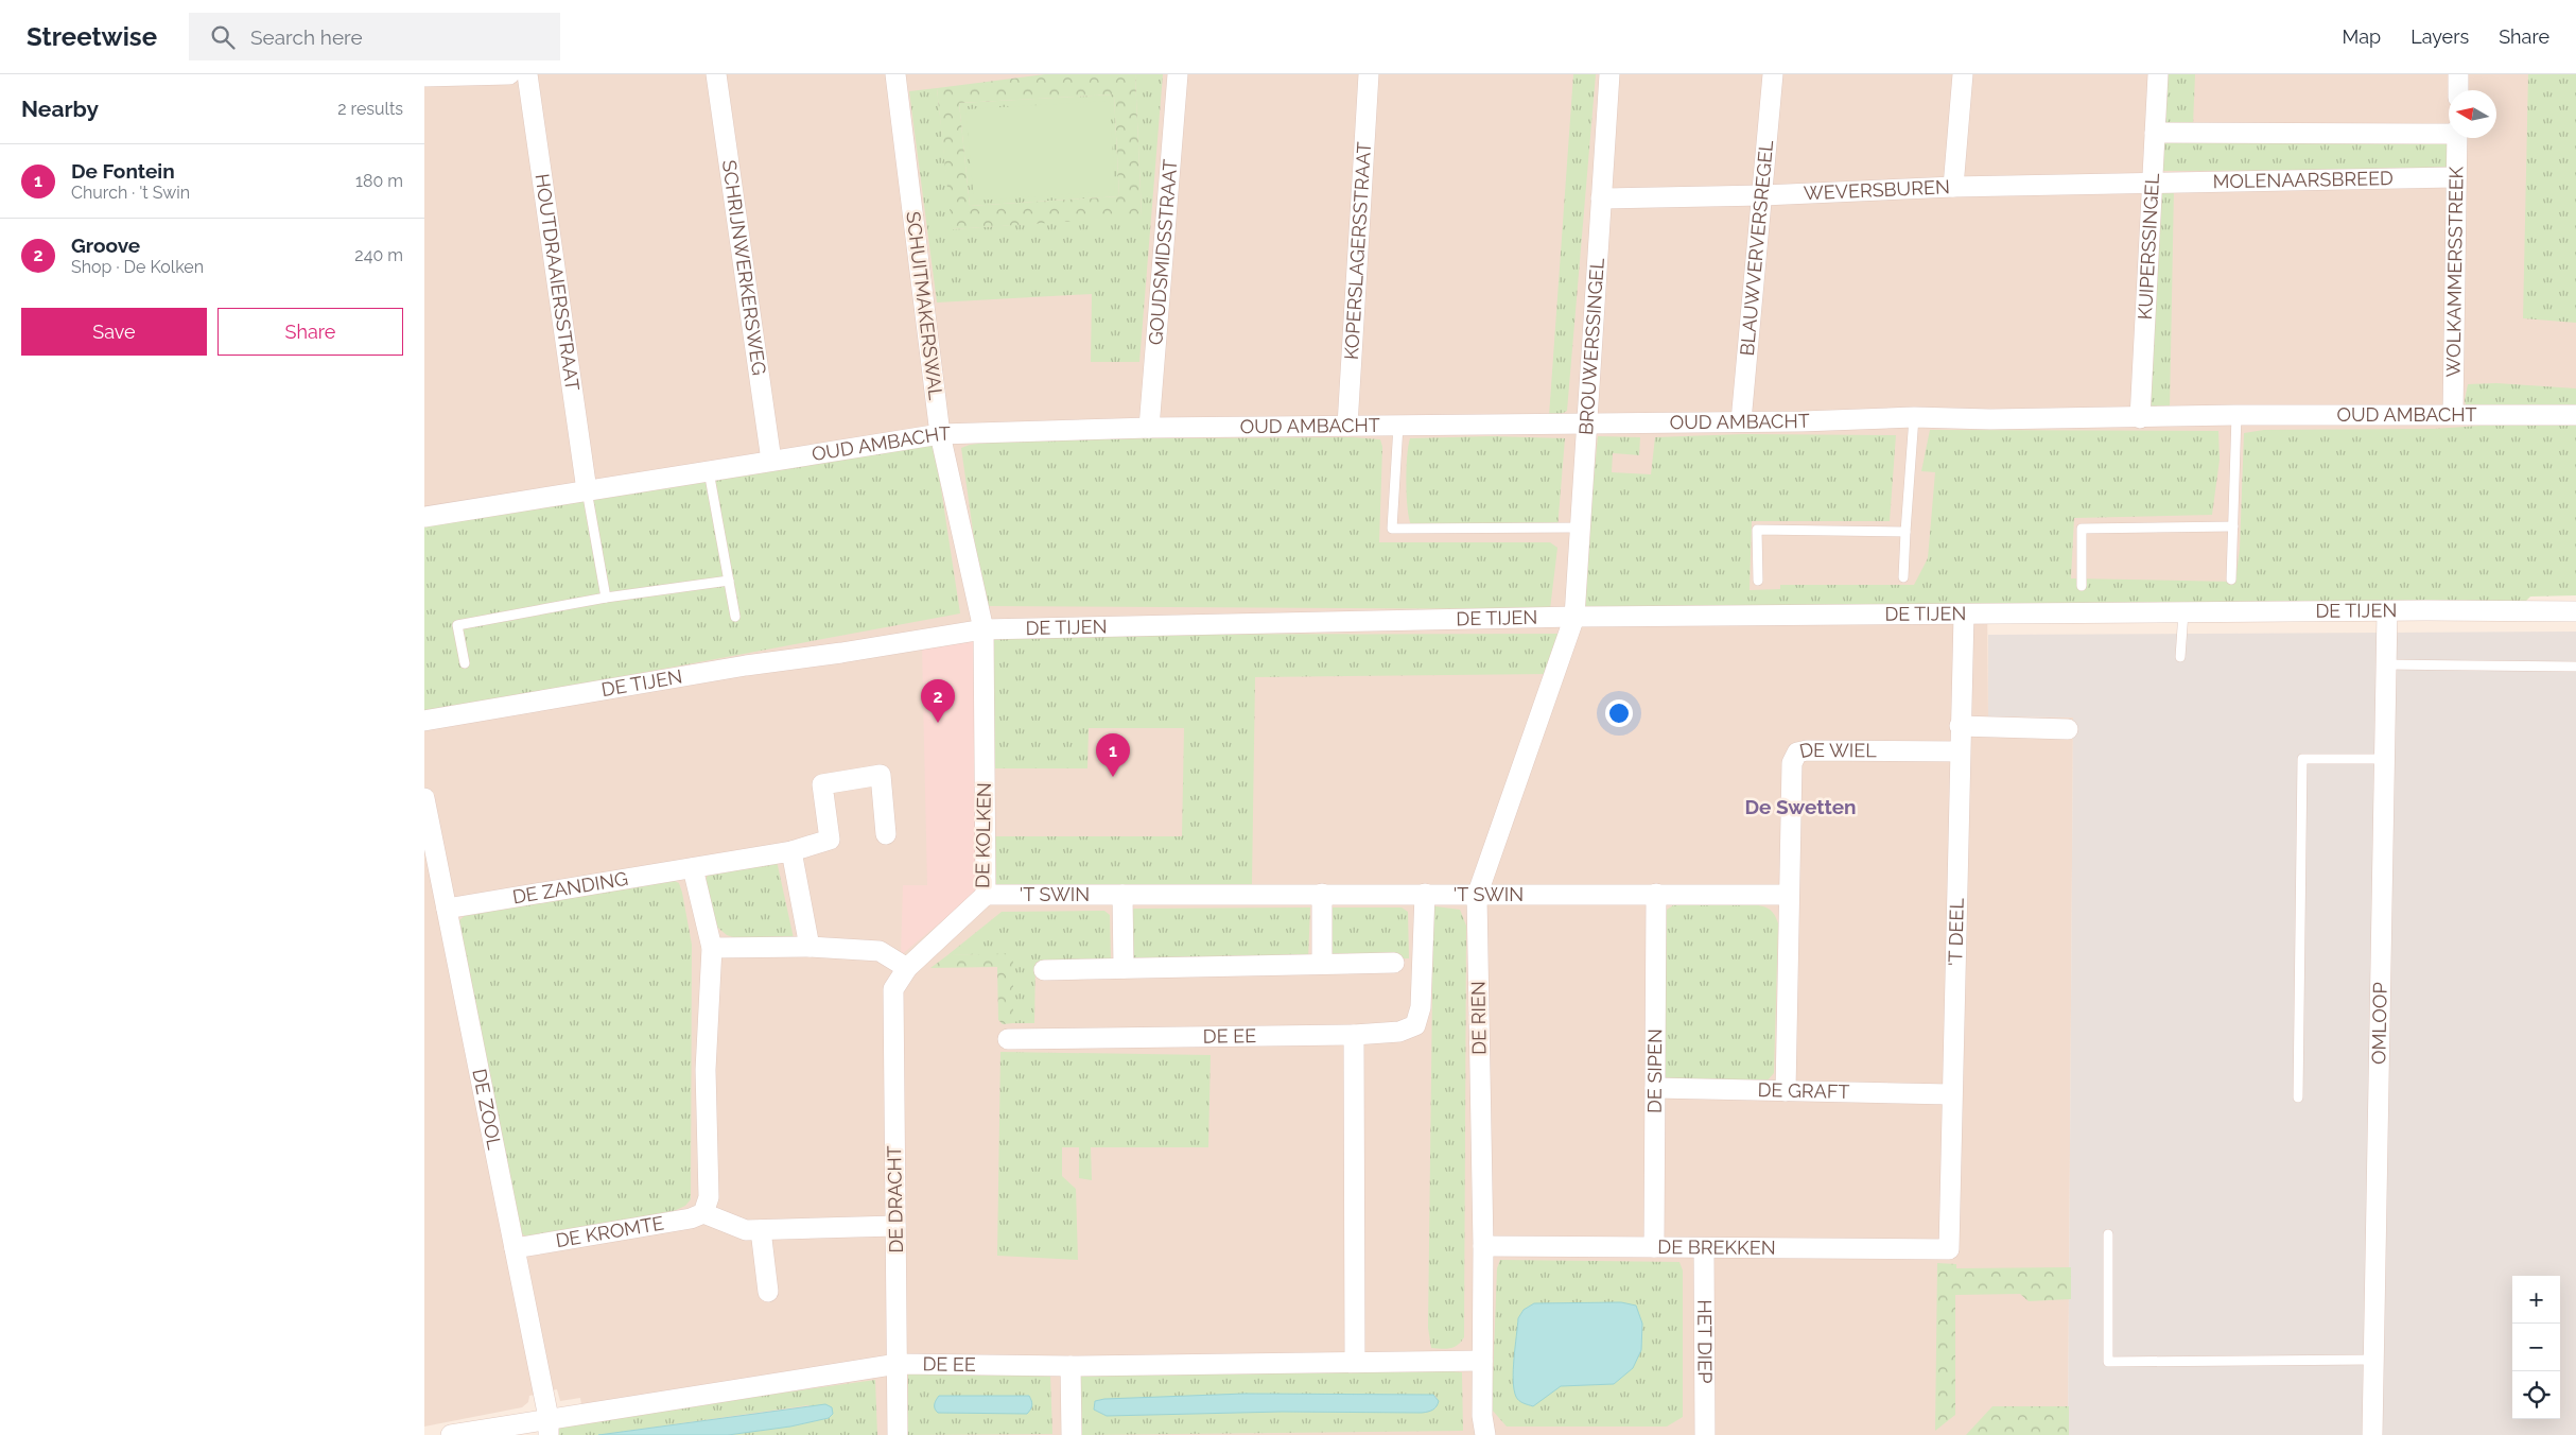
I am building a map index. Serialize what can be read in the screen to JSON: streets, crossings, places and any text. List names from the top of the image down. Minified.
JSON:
{"streets":{"street":["MOLENAARSBREED","WEVERSBUREN","KUIPERSSINGEL","BLAUWVERVERSREGEL","KOPERSLAGERSSTRAAT","GOUDSMIDSSTRAAT","SCHRIJNWERKERSWEG","WOLKAMMERSSTREEK","HOUTDRAAIERSSTRAAT","SCHUITMAKERSWAL","BROUWERSSINGEL","OUD AMBACHT","DE TIJEN","DE WIEL","DE KOLKEN","DE ZANDING","'T SWIN","'T DEEL","DE RIEN","OMLOOP","DE EE","DE SIPEN","DE GRAFT","DE ZOOL","DE DRACHT","DE KROMTE","DE BREKKEN","HET DIEP"]},"crossings":[["MOLENAARSBREED","WEVERSBUREN"],["MOLENAARSBREED","KUIPERSSINGEL"],["MOLENAARSBREED","WOLKAMMERSSTREEK"],["WEVERSBUREN","KUIPERSSINGEL"],["WEVERSBUREN","BLAUWVERVERSREGEL"],["WEVERSBUREN","BROUWERSSINGEL"],["KUIPERSSINGEL","OUD AMBACHT"],["BLAUWVERVERSREGEL","OUD AMBACHT"],["KOPERSLAGERSSTRAAT","OUD AMBACHT"],["GOUDSMIDSSTRAAT","OUD AMBACHT"],["SCHRIJNWERKERSWEG","OUD AMBACHT"],["WOLKAMMERSSTREEK","OUD AMBACHT"],["HOUTDRAAIERSSTRAAT","OUD AMBACHT"],["SCHUITMAKERSWAL","OUD AMBACHT"],["SCHUITMAKERSWAL","DE TIJEN"],["SCHUITMAKERSWAL","DE KOLKEN"],["BROUWERSSINGEL","OUD AMBACHT"],["BROUWERSSINGEL","DE TIJEN"],["BROUWERSSINGEL","DE RIEN"],["DE TIJEN","DE KOLKEN"],["DE TIJEN","'T DEEL"],["DE TIJEN","DE RIEN"],["DE TIJEN","OMLOOP"],["DE WIEL","'T DEEL"],["DE WIEL","DE GRAFT"],["DE KOLKEN","'T SWIN"],["DE KOLKEN","DE DRACHT"],["DE ZANDING","DE ZOOL"],["'T SWIN","DE RIEN"],["'T SWIN","DE EE"],["'T SWIN","DE SIPEN"],["'T DEEL","DE GRAFT"],["'T DEEL","DE BREKKEN"],["DE RIEN","DE EE"],["DE RIEN","DE BREKKEN"],["DE EE","DE ZOOL"],["DE EE","DE DRACHT"],["DE SIPEN","DE GRAFT"],["DE SIPEN","DE BREKKEN"],["DE ZOOL","DE KROMTE"],["DE BREKKEN","HET DIEP"]],"districts":["De Swetten"],"north":"left","page":{"header":"Streetwise","search":"Search here","nav":["Map","Layers","Share"],"heading":["Nearby","2 results"],"list":[{"mark":"1","name":"De Fontein","note":"Church · 't Swin","value":"180 m"},{"mark":"2","name":"Groove","note":"Shop · De Kolken","value":"240 m"}],"buttons":["Save","Share"],"pins":["2","1"],"map_buttons":["+","−"]}}
